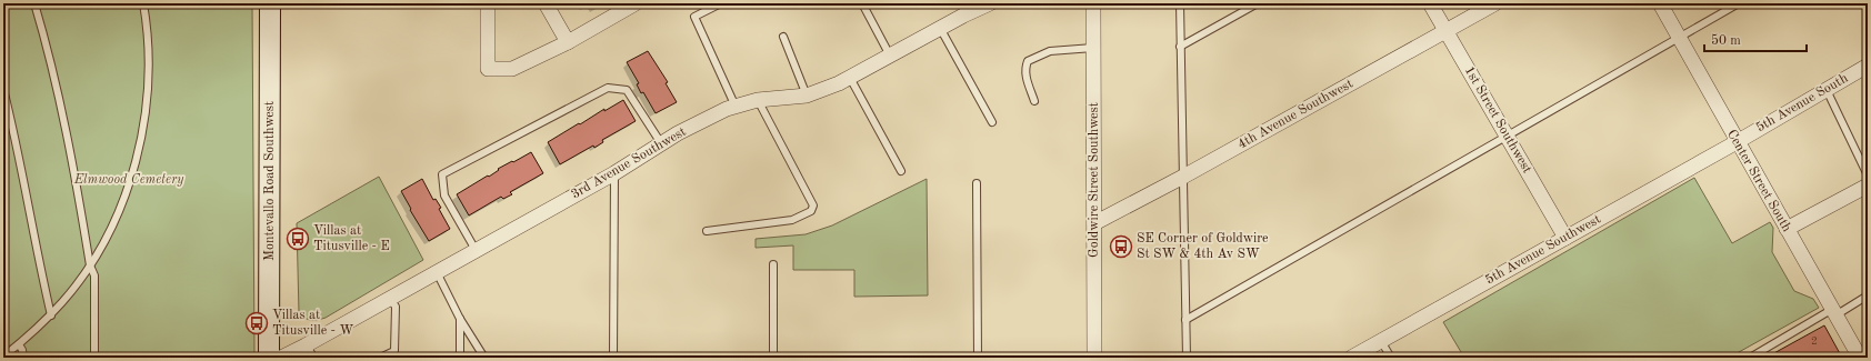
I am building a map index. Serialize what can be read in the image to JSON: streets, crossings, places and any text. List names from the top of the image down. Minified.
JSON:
{"streets":{"main road":["Montevallo Road Southwest"],"street":["5th Avenue South","4th Avenue Southwest","1st Street Southwest","3rd Avenue Southwest","Goldwire Street Southwest","Center Street South","5th Avenue Southwest"]},"crossings":[["5th Avenue South","Center Street South"],["5th Avenue South","5th Avenue Southwest"],["4th Avenue Southwest","1st Street Southwest"],["4th Avenue Southwest","Goldwire Street Southwest"],["1st Street Southwest","5th Avenue Southwest"],["Center Street South","5th Avenue Southwest"]],"parks":["Elmwood Cemetery"],"places":{"bus stop":["Villas at Titusville - E","SE Corner of Goldwire St SW & 4th Av SW","Villas at Titusville - W"]},"house_numbers":["2"],"scale_bar":"50 m"}
